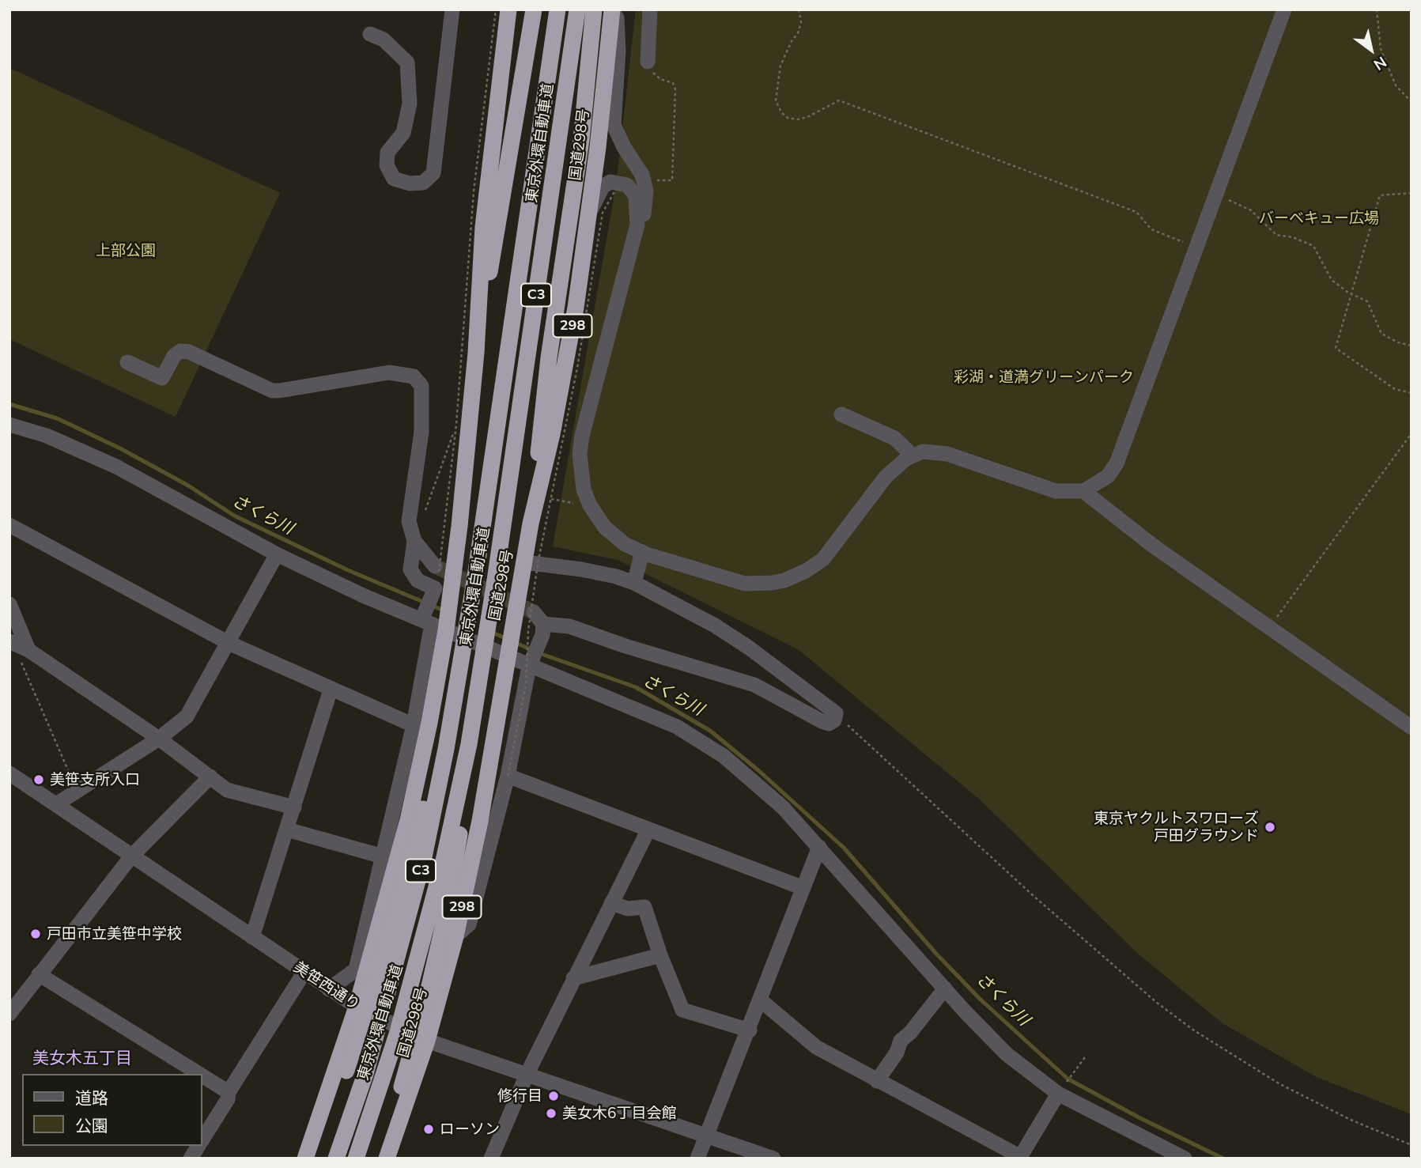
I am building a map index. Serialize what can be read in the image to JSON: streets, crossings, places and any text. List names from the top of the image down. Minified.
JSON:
{"streets":{"highway":["東京外環自動車道","国道298号","C3","298"],"street":["美笹西通り"]},"crossings":[["国道298号","美笹西通り"]],"districts":["美女木五丁目"],"water":["さくら川"],"parks":["バーベキュー広場","上部公園","彩湖・道満グリーンパーク"],"places":["美笹支所入口","東京ヤクルトスワローズ 戸田グラウンド","戸田市立美笹中学校","修行目","美女木6丁目会館","ローソン"],"legend":["道路","公園"],"north":"bottom right"}
